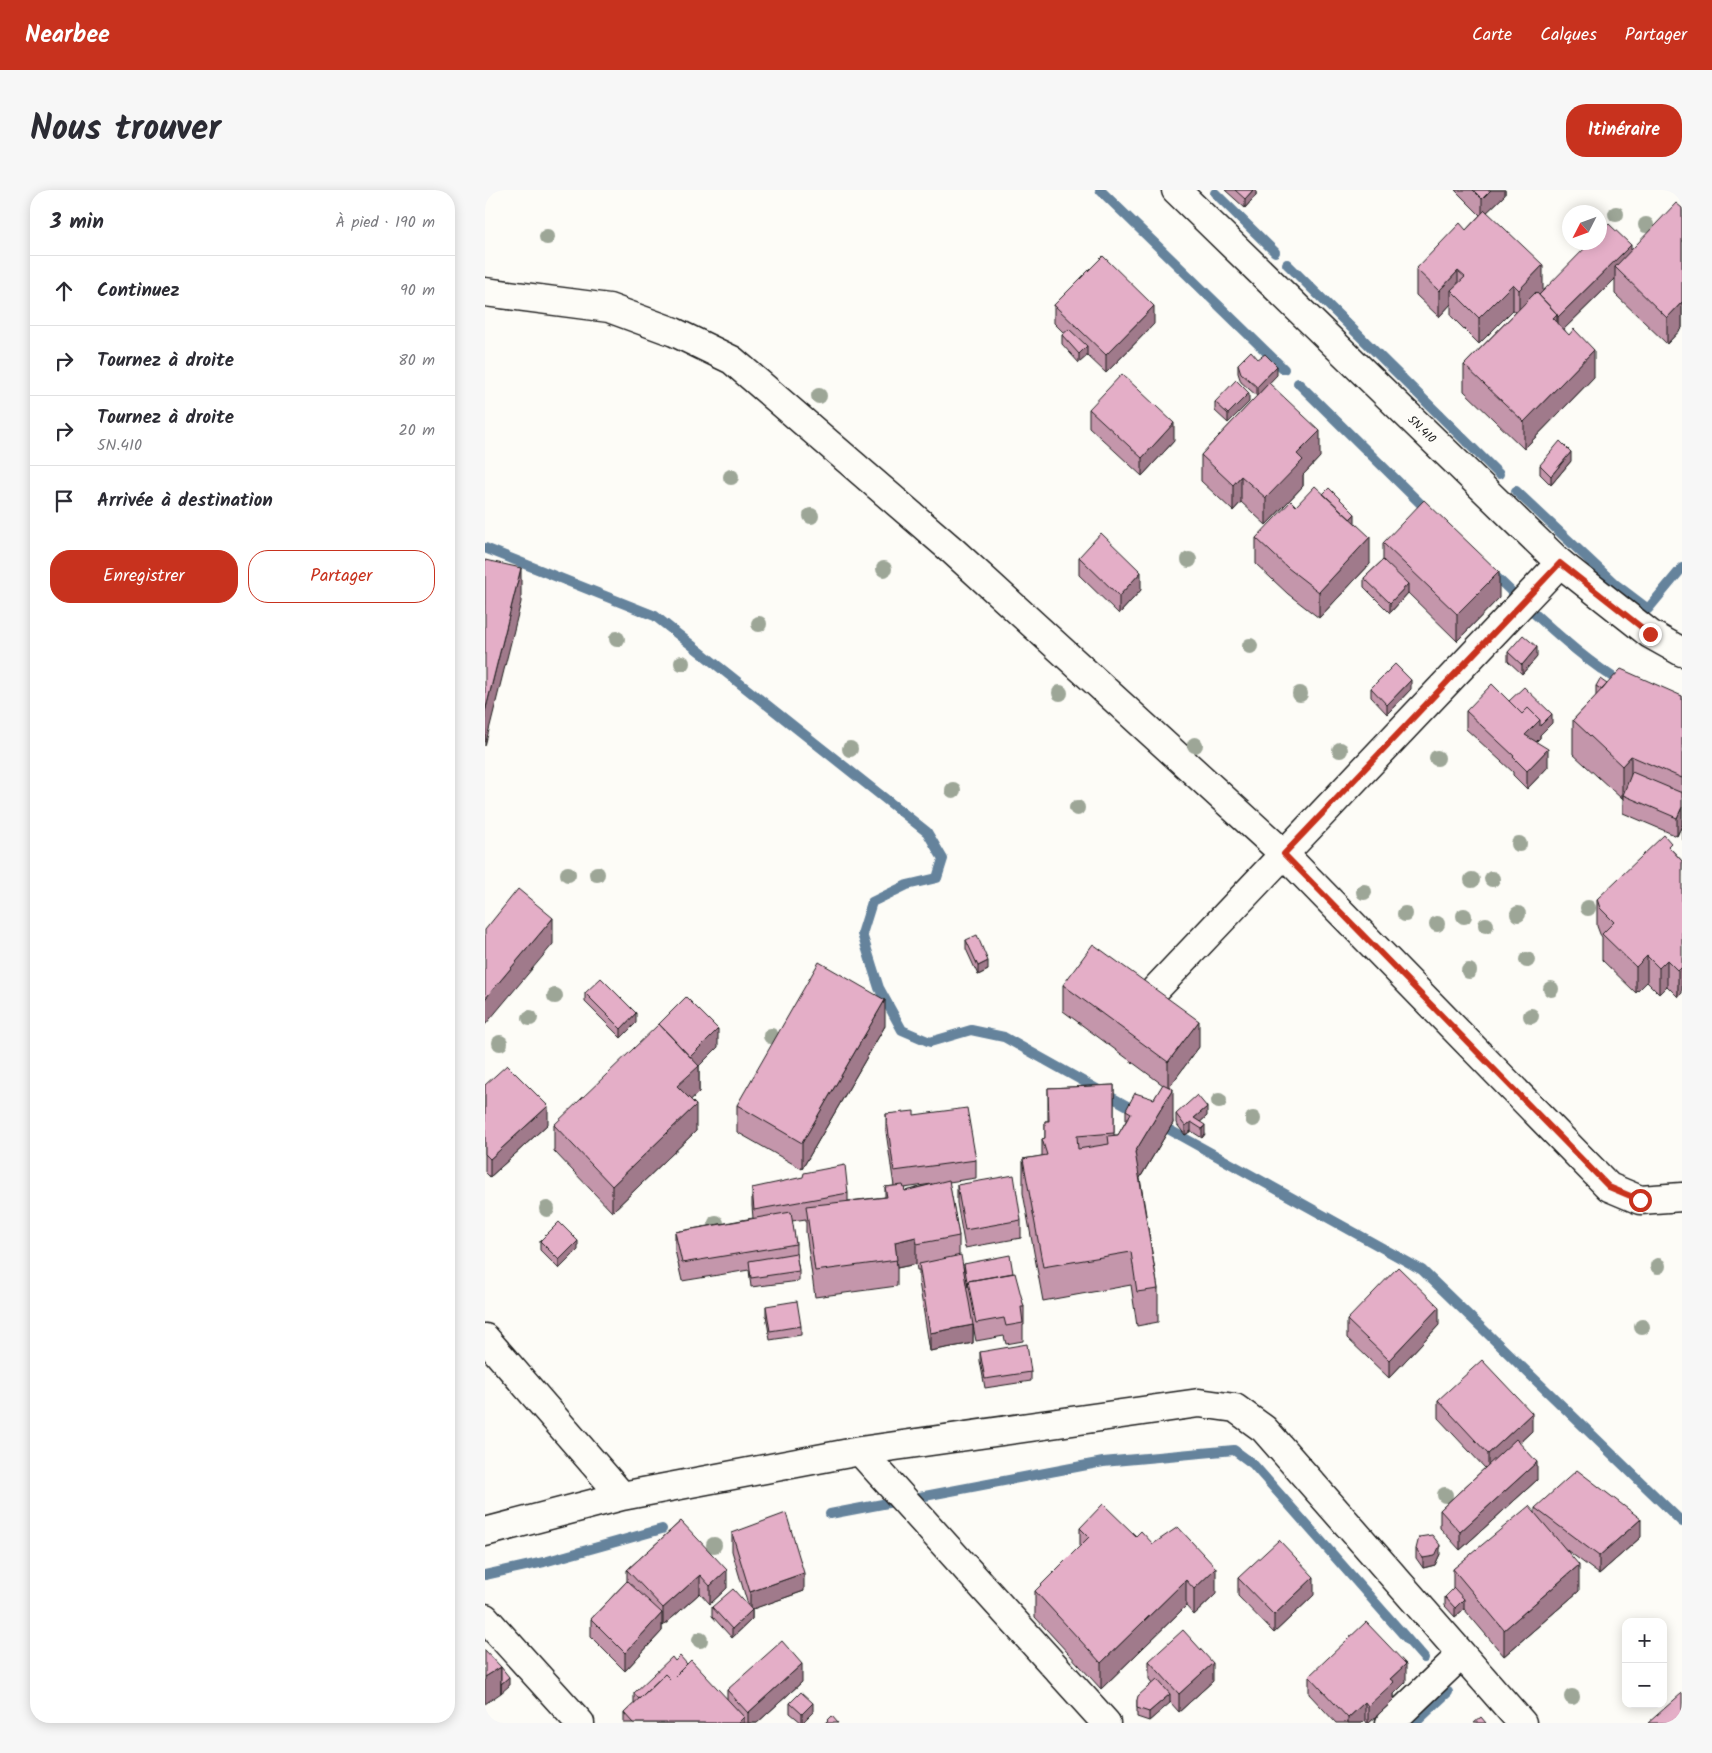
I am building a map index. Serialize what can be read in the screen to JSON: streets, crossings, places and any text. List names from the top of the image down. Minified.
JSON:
{"streets":{"street":["5N.410"]},"north":"bottom left","page":{"header":"Nearbee","nav":["Carte","Calques","Partager"],"title":"Nous trouver","buttons":["Itinéraire",["Enregistrer","Partager"]],"heading":["3 min","À pied · 190 m"],"list":[["Continuez","90 m"],["Tournez à droite","80 m"],["Tournez à droite","5N.410","20 m"],"Arrivée à destination"],"map_buttons":["+","−"]}}
